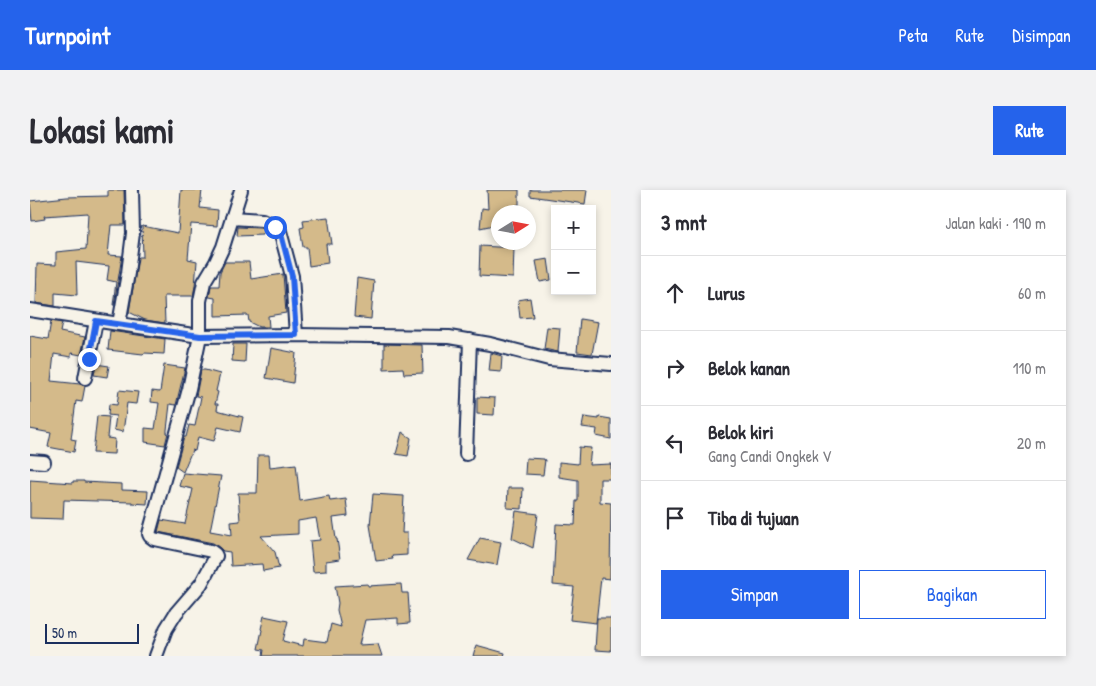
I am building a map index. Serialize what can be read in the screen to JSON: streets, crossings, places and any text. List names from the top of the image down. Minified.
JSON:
{"scale_bar":"50 m","north":"right","page":{"header":"Turnpoint","nav":["Peta","Rute","Disimpan"],"buttons":["Rute",["Simpan","Bagikan"]],"title":"Lokasi kami","heading":["3 mnt","Jalan kaki · 190 m"],"map_buttons":["+","−"],"list":[["Lurus","60 m"],["Belok kanan","110 m"],["Belok kiri","Gang Candi Ongkek V","20 m"],"Tiba di tujuan"],"scale":"50 m"}}
